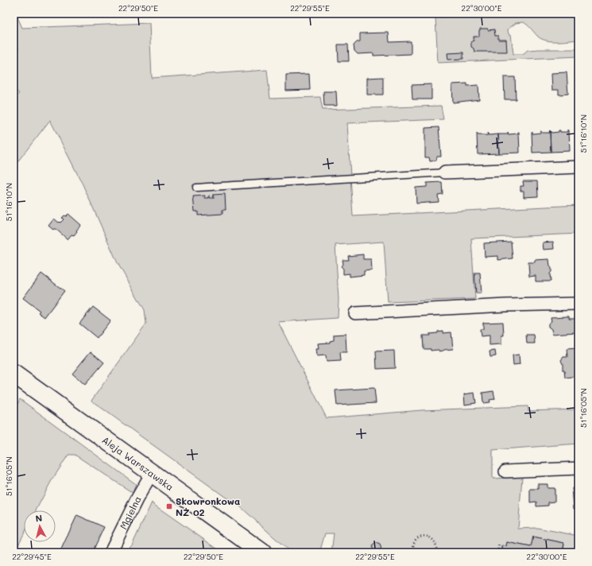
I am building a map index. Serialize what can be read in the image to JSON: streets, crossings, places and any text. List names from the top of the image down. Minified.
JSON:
{"streets":{"street":["Aleja Warszawska","Mgielna"]},"crossings":[["Aleja Warszawska","Mgielna"]],"places":{"transit":["Skowronkowa NŻ 02"]},"north":"top","coordinates":["22°29'50\"E","22°29'55\"E","22°30'00\"E","51°16'10\"N","51°16'05\"N","22°29'45\"E"]}
